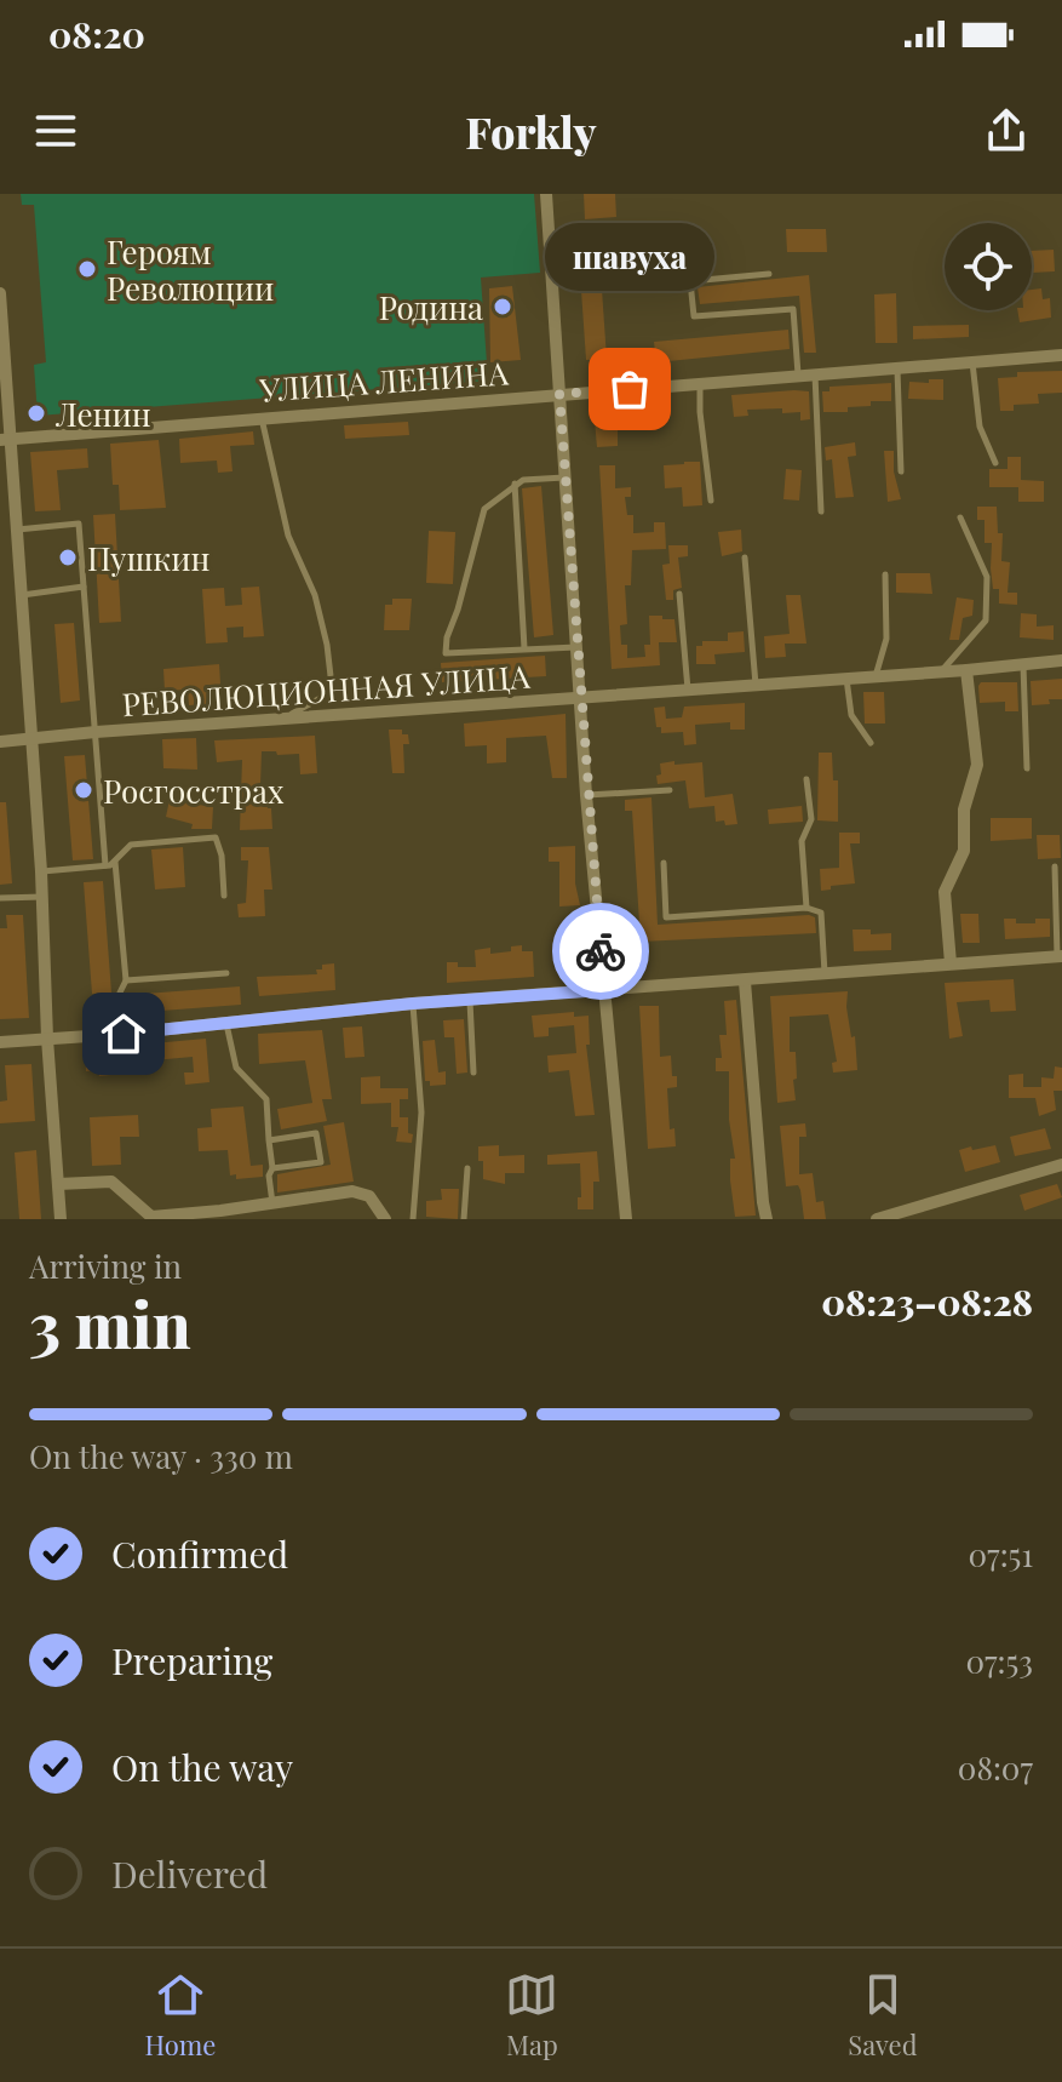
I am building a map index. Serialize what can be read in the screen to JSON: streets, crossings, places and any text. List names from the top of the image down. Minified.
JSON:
{"streets":{"street":["УЛИЦА ЛЕНИНА","РЕВОЛЮЦИОННАЯ УЛИЦА"]},"places":["Героям Революции","Родина","шавуха","Ленин","Пушкин","Росгосстрах"],"page":{"status":"08:20","header":"Forkly","bubble":"шавуха","heading":["3 min","Arriving in","08:23–08:28"],"bar":"On the way · 330 m","list":[["Confirmed","07:51"],["Preparing","07:53"],["On the way","08:07"],"Delivered"],"tabs":["Home","Map","Saved"]}}
